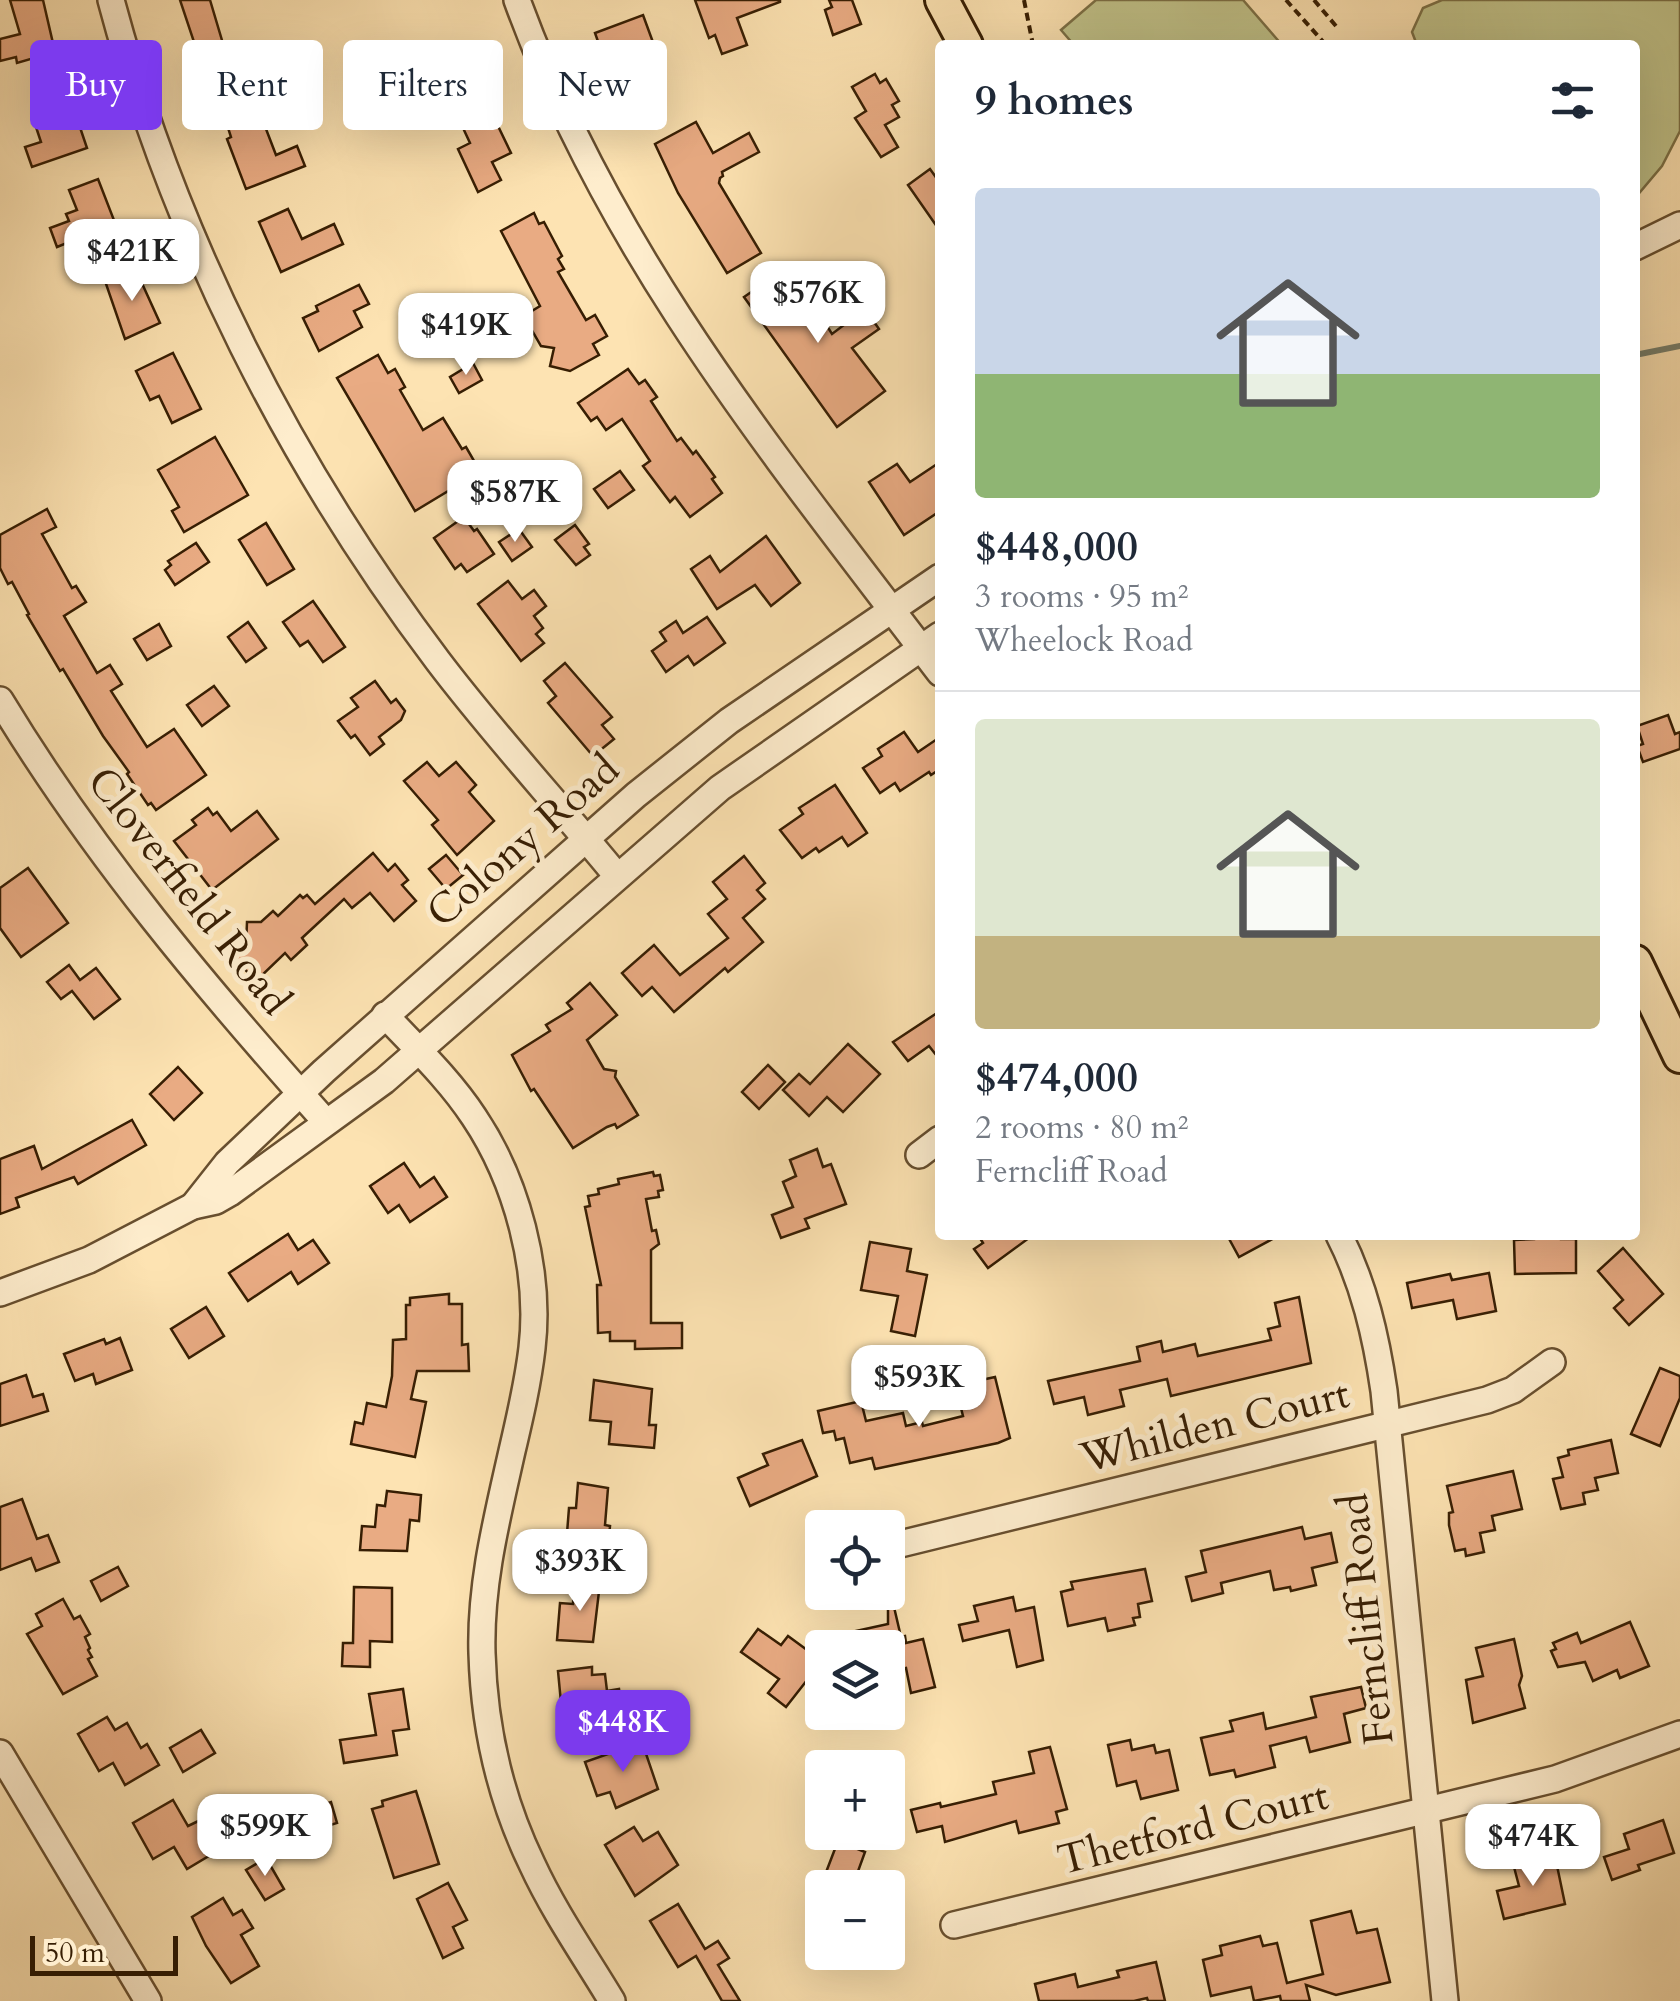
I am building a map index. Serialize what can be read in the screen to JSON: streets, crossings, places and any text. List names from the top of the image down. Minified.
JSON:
{"streets":{"street":["Colony Road","Cloverfield Road","Whilden Court","Ferncliff Road","Thetford Court"]},"crossings":[["Colony Road","Cloverfield Road"],["Whilden Court","Ferncliff Road"],["Ferncliff Road","Thetford Court"]],"scale_bar":"50 m","page":{"chip":["Buy","Rent","Filters","New"],"heading":"9 homes","list":[{"name":"$448,000","note":"3 rooms · 95 m² · Wheelock Road"},{"name":"$474,000","note":"2 rooms · 80 m² · Ferncliff Road"}],"price":["$421K","$576K","$419K","$587K","$593K","$393K","$448K","$599K","$474K"],"map_buttons":["+","−"],"scale":"50 m"}}
